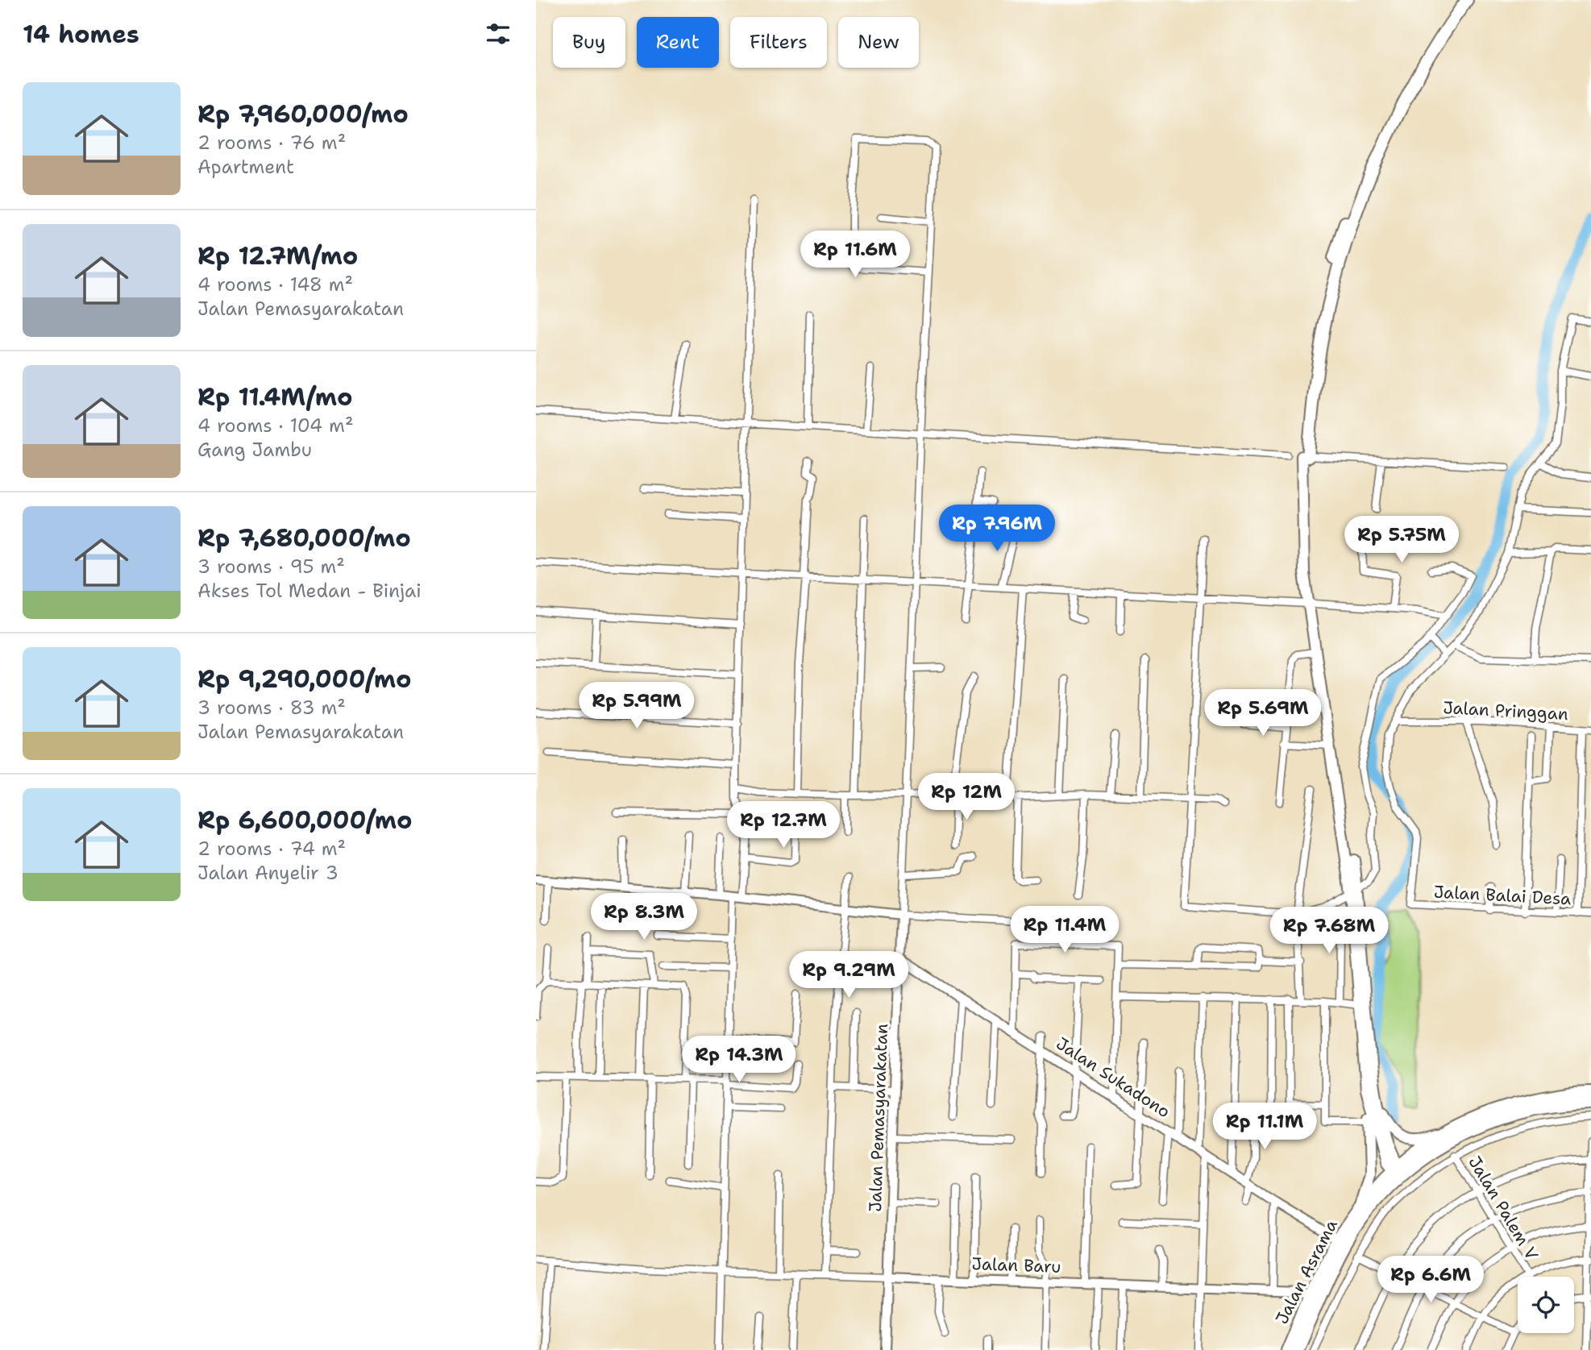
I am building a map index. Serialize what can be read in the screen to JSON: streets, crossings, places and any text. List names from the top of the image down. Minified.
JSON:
{"streets":{"highway":["Jalan Asrama"],"street":["Jalan Pringgan","Jalan Balai Desa","Jalan Sukadono","Jalan Pemasyarakatan","Jalan Palem V","Jalan Baru"]},"crossings":[["Jalan Pringgan","Jalan Balai Desa"],["Jalan Sukadono","Jalan Pemasyarakatan"],["Jalan Sukadono","Jalan Asrama"],["Jalan Pemasyarakatan","Jalan Baru"],["Jalan Baru","Jalan Asrama"]],"page":{"heading":"14 homes","chip":["Buy","Rent","Filters","New"],"list":[{"name":"Rp 7,960,000/mo","note":"2 rooms · 76 m² · Apartment"},{"name":"Rp 12.7M/mo","note":"4 rooms · 148 m² · Jalan Pemasyarakatan"},{"name":"Rp 11.4M/mo","note":"4 rooms · 104 m² · Gang Jambu"},{"name":"Rp 7,680,000/mo","note":"3 rooms · 95 m² · Akses Tol Medan - Binjai"},{"name":"Rp 9,290,000/mo","note":"3 rooms · 83 m² · Jalan Pemasyarakatan"},{"name":"Rp 6,600,000/mo","note":"2 rooms · 74 m² · Jalan Anyelir 3"}],"price":["Rp 11.6M","Rp 7.96M","Rp 5.75M","Rp 5.99M","Rp 5.69M","Rp 12M","Rp 12.7M","Rp 8.3M","Rp 11.4M","Rp 7.68M","Rp 9.29M","Rp 14.3M","Rp 11.1M","Rp 6.6M"]}}
